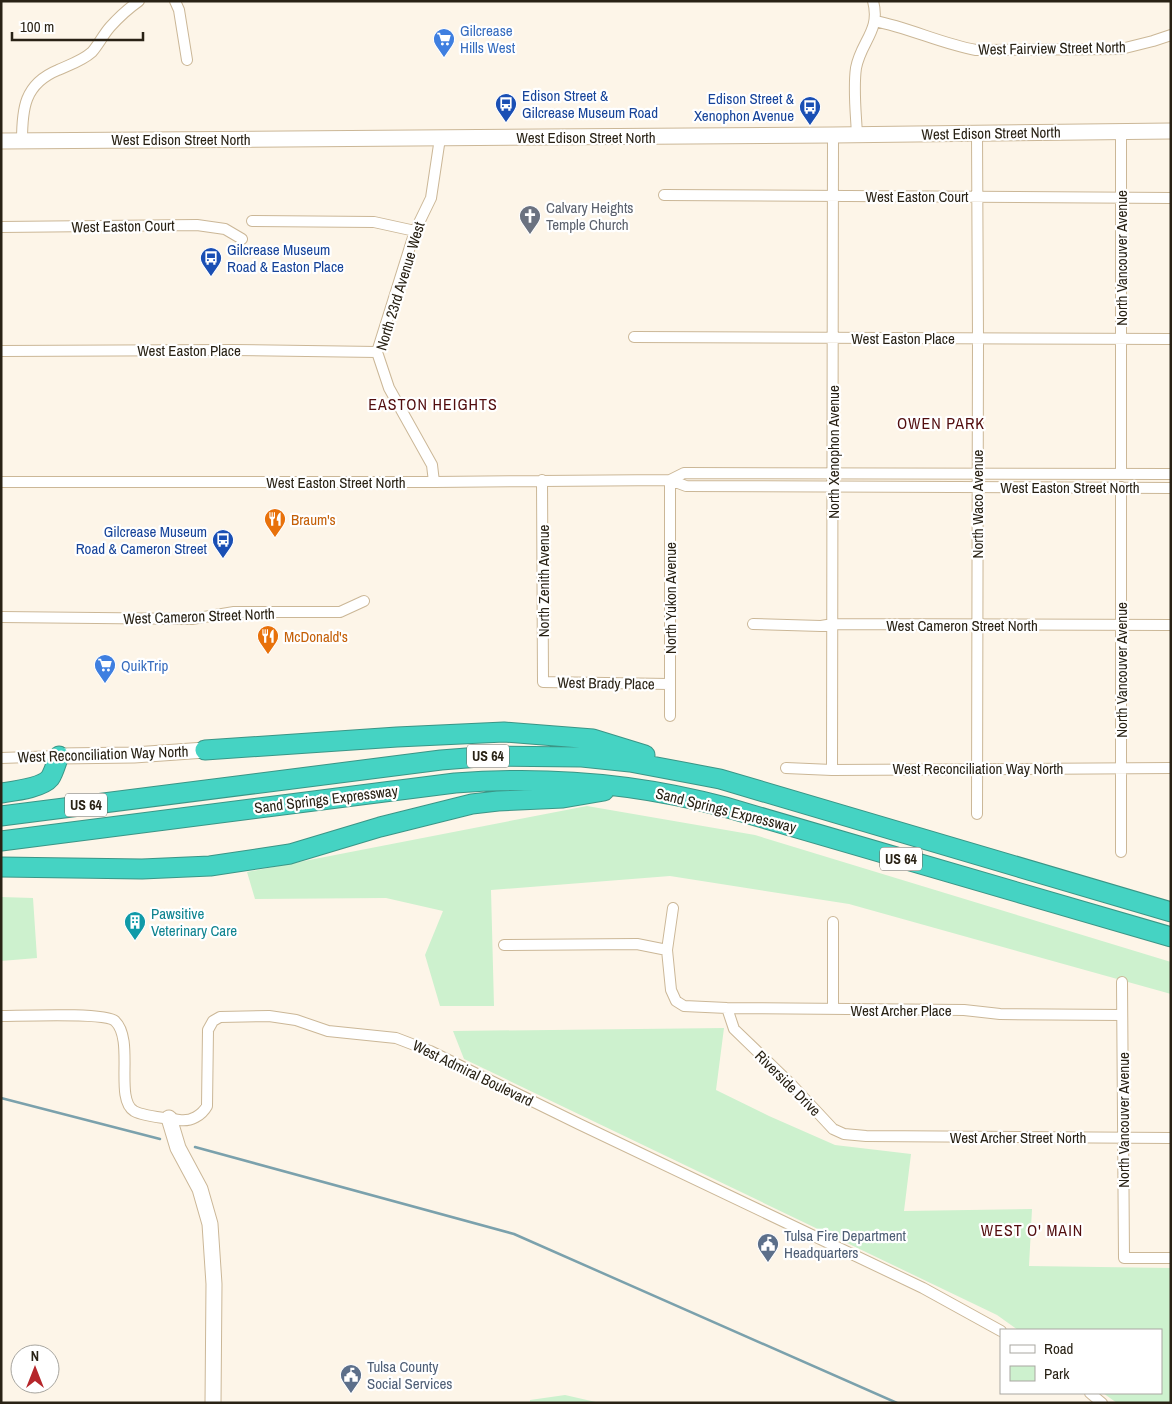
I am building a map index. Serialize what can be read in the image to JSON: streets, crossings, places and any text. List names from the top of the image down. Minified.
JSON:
{"streets":{"highway":["US 64","Sand Springs Expressway"],"main road":["West Edison Street North","West Reconciliation Way North"],"street":["West Fairview Street North","West Easton Court","North Vancouver Avenue","North 23rd Avenue West","West Easton Place","North Xenophon Avenue","West Easton Street North","North Waco Avenue","North Zenith Avenue","North Yukon Avenue","West Cameron Street North","West Brady Place","West Archer Place","West Admiral Boulevard","Riverside Drive","West Archer Street North"]},"crossings":[["West Edison Street North","North Vancouver Avenue"],["West Edison Street North","North 23rd Avenue West"],["West Edison Street North","North Xenophon Avenue"],["West Edison Street North","North Waco Avenue"],["West Easton Court","North Vancouver Avenue"],["West Easton Court","North Xenophon Avenue"],["West Easton Court","North Waco Avenue"],["North Vancouver Avenue","West Easton Place"],["North Vancouver Avenue","West Easton Street North"],["North Vancouver Avenue","West Cameron Street North"],["North Vancouver Avenue","West Reconciliation Way North"],["North Vancouver Avenue","West Archer Place"],["North Vancouver Avenue","West Archer Street North"],["North 23rd Avenue West","West Easton Place"],["North 23rd Avenue West","West Easton Street North"],["West Easton Place","North Xenophon Avenue"],["West Easton Place","North Waco Avenue"],["North Xenophon Avenue","West Easton Street North"],["North Xenophon Avenue","West Cameron Street North"],["North Xenophon Avenue","West Reconciliation Way North"],["West Easton Street North","North Waco Avenue"],["West Easton Street North","North Zenith Avenue"],["West Easton Street North","North Yukon Avenue"],["North Waco Avenue","West Cameron Street North"],["North Waco Avenue","West Reconciliation Way North"],["North Zenith Avenue","West Brady Place"],["North Yukon Avenue","West Brady Place"],["West Archer Place","Riverside Drive"],["Riverside Drive","West Archer Street North"]],"districts":["EASTON HEIGHTS","OWEN PARK","WEST O' MAIN"],"places":{"supermarket":["Gilcrease Hills West","QuikTrip"],"bus stop":["Edison Street & Gilcrease Museum Road","Edison Street & Xenophon Avenue","Gilcrease Museum Road & Easton Place","Gilcrease Museum Road & Cameron Street"],"church":["Calvary Heights Temple Church"],"restaurant":["Braum's","McDonald's"],"building":["Pawsitive Veterinary Care"],"public building":["Tulsa Fire Department Headquarters","Tulsa County Social Services"]},"legend":["Road","Park"],"scale_bar":"100 m","north":"top"}
